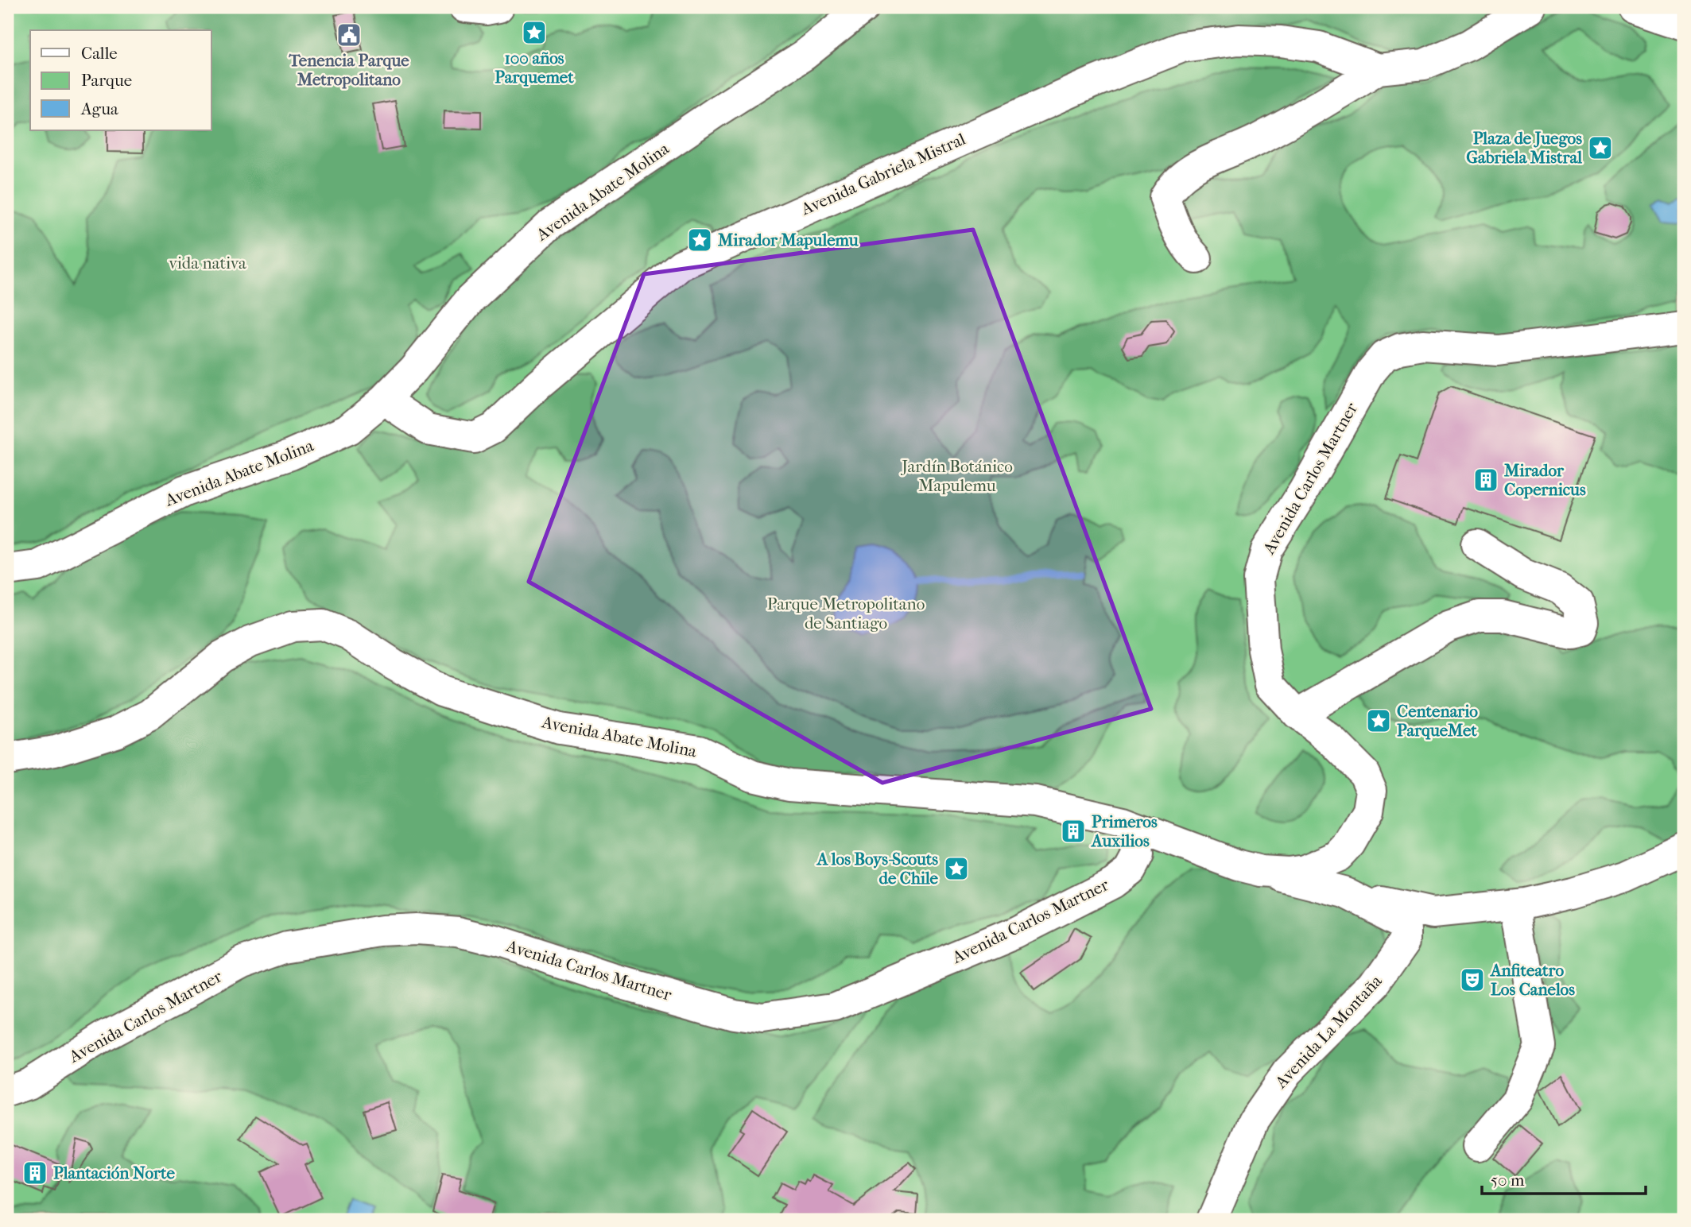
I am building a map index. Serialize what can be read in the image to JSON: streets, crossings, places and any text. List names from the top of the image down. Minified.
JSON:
{"streets":{"street":["Avenida Gabriela Mistral","Avenida Abate Molina","Avenida Carlos Martner","Avenida La Montaña"]},"crossings":[["Avenida Gabriela Mistral","Avenida Abate Molina"],["Avenida Abate Molina","Avenida Carlos Martner"],["Avenida Abate Molina","Avenida La Montaña"],["Avenida Carlos Martner","Avenida La Montaña"]],"parks":["vida nativa","Jardín Botánico Mapulemu","Parque Metropolitano de Santiago"],"places":{"place":["100 años Parquemet","Plaza de Juegos Gabriela Mistral","Mirador Mapulemu","Centenario ParqueMet","A los Boys-Scouts de Chile"],"public building":["Tenencia Parque Metropolitano"],"building":["Mirador Copernicus","Primeros Auxilios","Plantación Norte"],"theatre":["Anfiteatro Los Canelos"]},"legend":["Calle","Parque","Agua"],"scale_bar":"50 m"}
